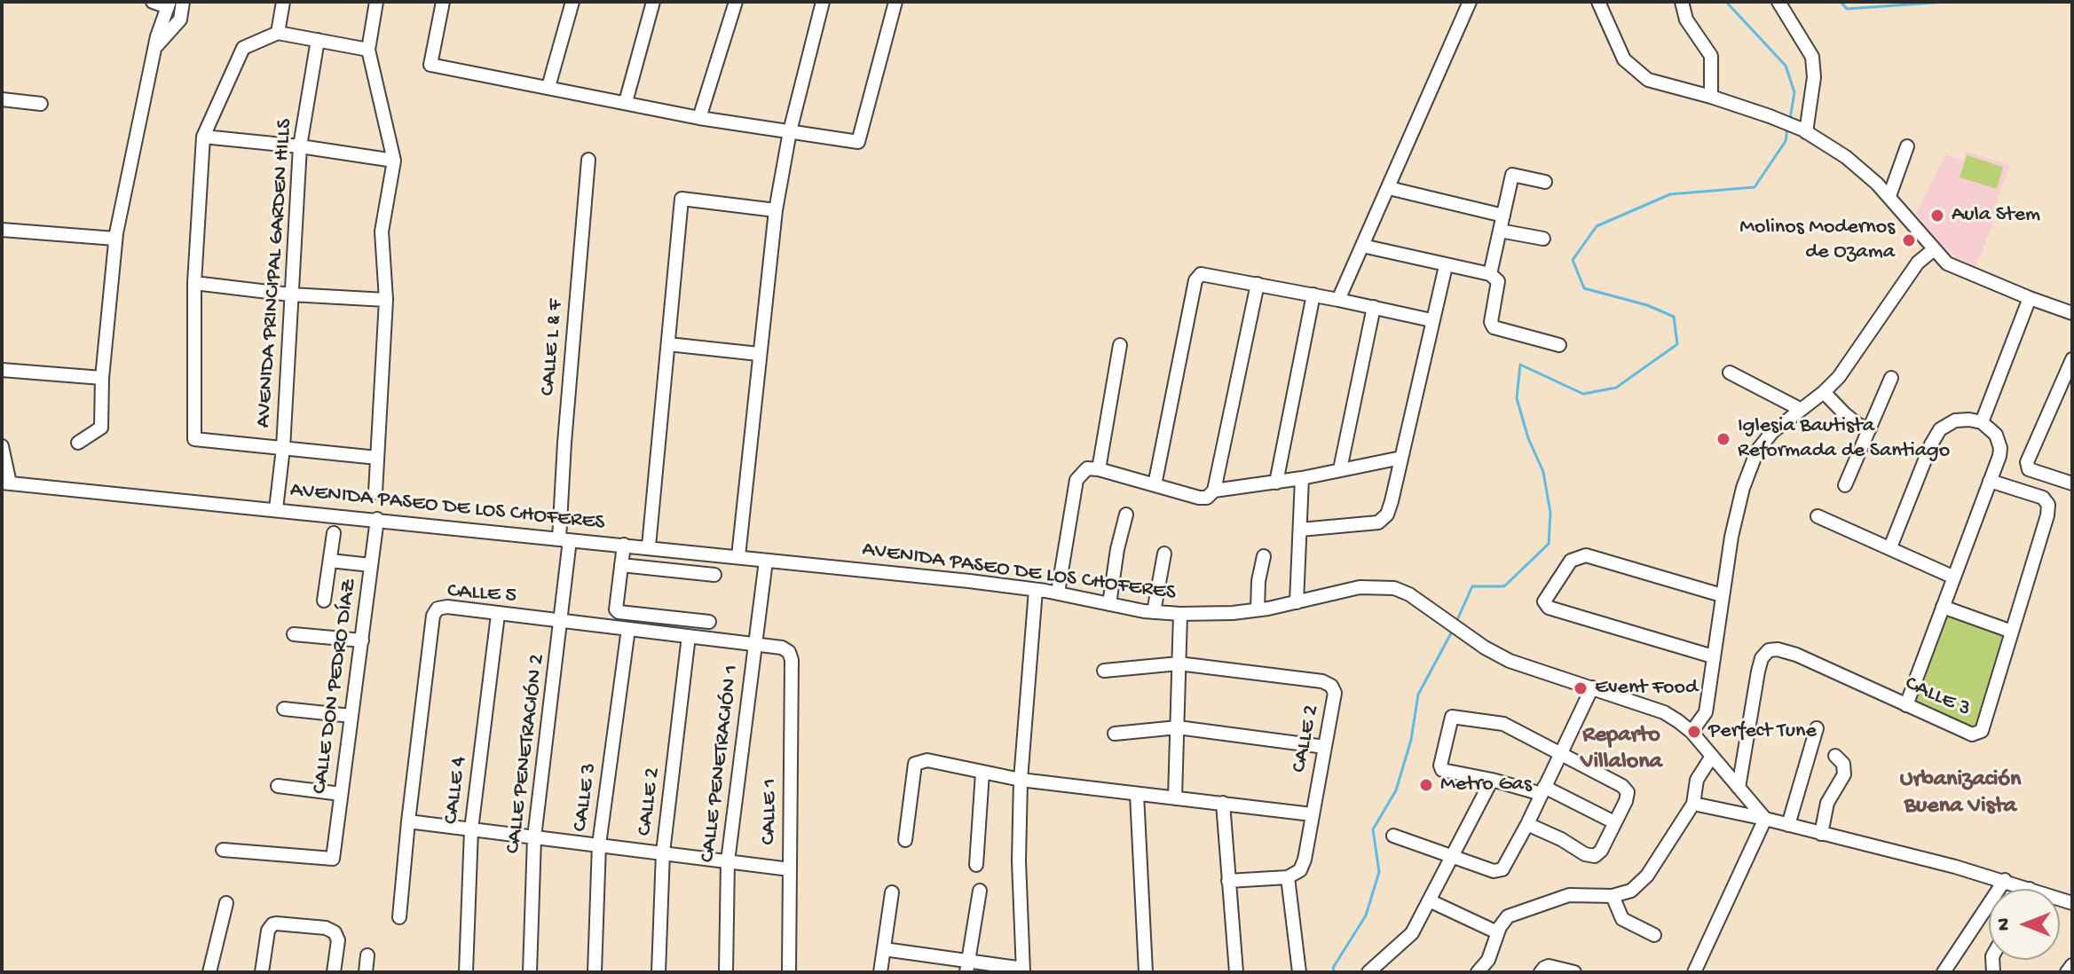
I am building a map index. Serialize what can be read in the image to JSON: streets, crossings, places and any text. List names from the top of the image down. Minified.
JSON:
{"streets":{"street":["AVENIDA PRINCIPAL GARDEN HILLS","CALLE L & F","AVENIDA PASEO DE LOS CHOFERES","CALLE 5","CALLE DON PEDRO DÍAZ","CALLE 3","CALLE 2","CALLE PENETRACIÓN 2","CALLE PENETRACIÓN 1","CALLE 4","CALLE 1"]},"crossings":[["AVENIDA PRINCIPAL GARDEN HILLS","AVENIDA PASEO DE LOS CHOFERES"],["CALLE L & F","AVENIDA PASEO DE LOS CHOFERES"],["CALLE L & F","CALLE PENETRACIÓN 2"],["AVENIDA PASEO DE LOS CHOFERES","CALLE DON PEDRO DÍAZ"],["AVENIDA PASEO DE LOS CHOFERES","CALLE 3"],["AVENIDA PASEO DE LOS CHOFERES","CALLE PENETRACIÓN 2"],["AVENIDA PASEO DE LOS CHOFERES","CALLE PENETRACIÓN 1"],["CALLE 5","CALLE 3"],["CALLE 5","CALLE 2"],["CALLE 5","CALLE PENETRACIÓN 2"],["CALLE 5","CALLE PENETRACIÓN 1"],["CALLE 5","CALLE 4"],["CALLE 5","CALLE 1"]],"districts":["Reparto Villalona","Urbanización Buena Vista"],"places":["Aula Stem","Molinos Modernos de Ozama","Iglesia Bautista Reformada de Santiago","Event Food","Perfect Tune","Metro Gas"],"north":"left"}
